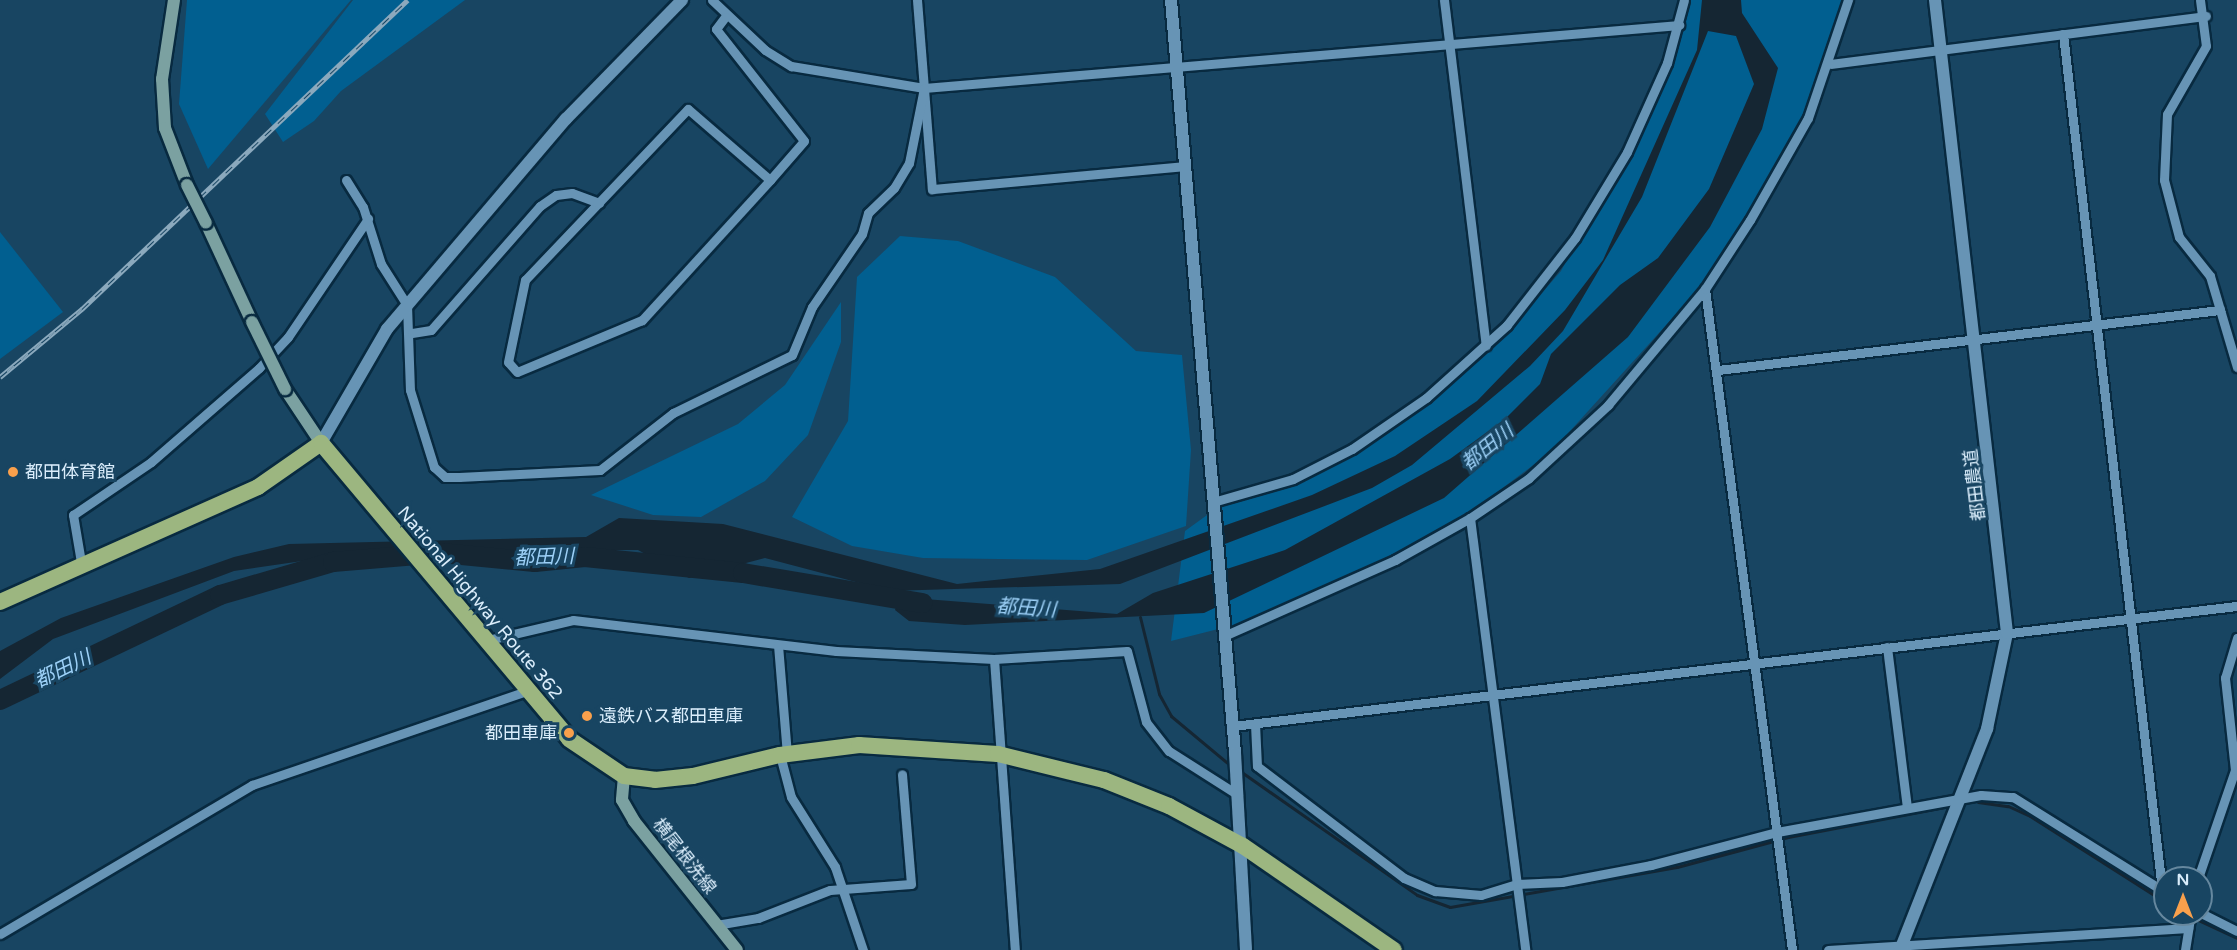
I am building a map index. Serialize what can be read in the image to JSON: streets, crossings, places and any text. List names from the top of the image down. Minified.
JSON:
{"streets":{"highway":["National Highway Route 362"],"main road":["横尾根洗線"],"street":["都田農道"]},"crossings":[["National Highway Route 362","横尾根洗線"]],"water":["都田川"],"places":["都田体育館","遠鉄バス都田車庫","都田車庫"],"north":"top"}
